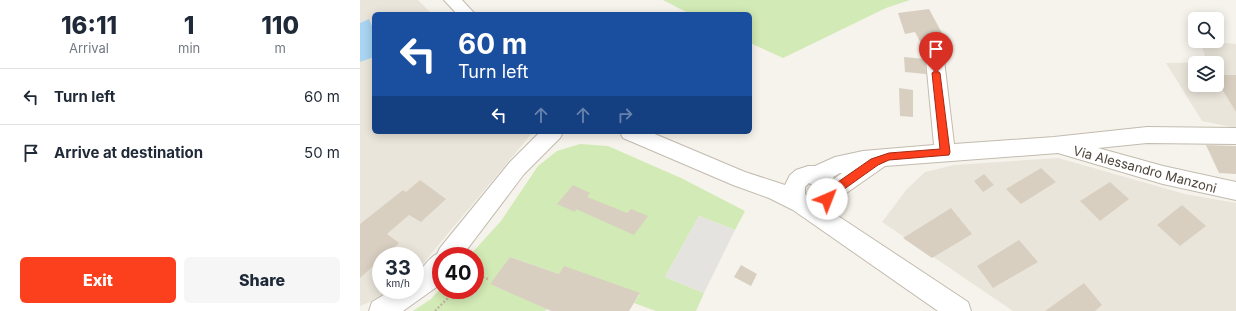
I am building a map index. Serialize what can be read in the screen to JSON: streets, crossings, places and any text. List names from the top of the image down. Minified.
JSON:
{"streets":{"street":["Via Alessandro Manzoni"]},"page":{"eta":["16:11","Arrival","1","min","110","m"],"turn":["60 m","Turn left"],"list":[{"name":"Turn left","value":"60 m"},{"name":"Arrive at destination","value":"50 m"}],"speed":"33 km/h","limit":"40","buttons":["Exit","Share"]}}
